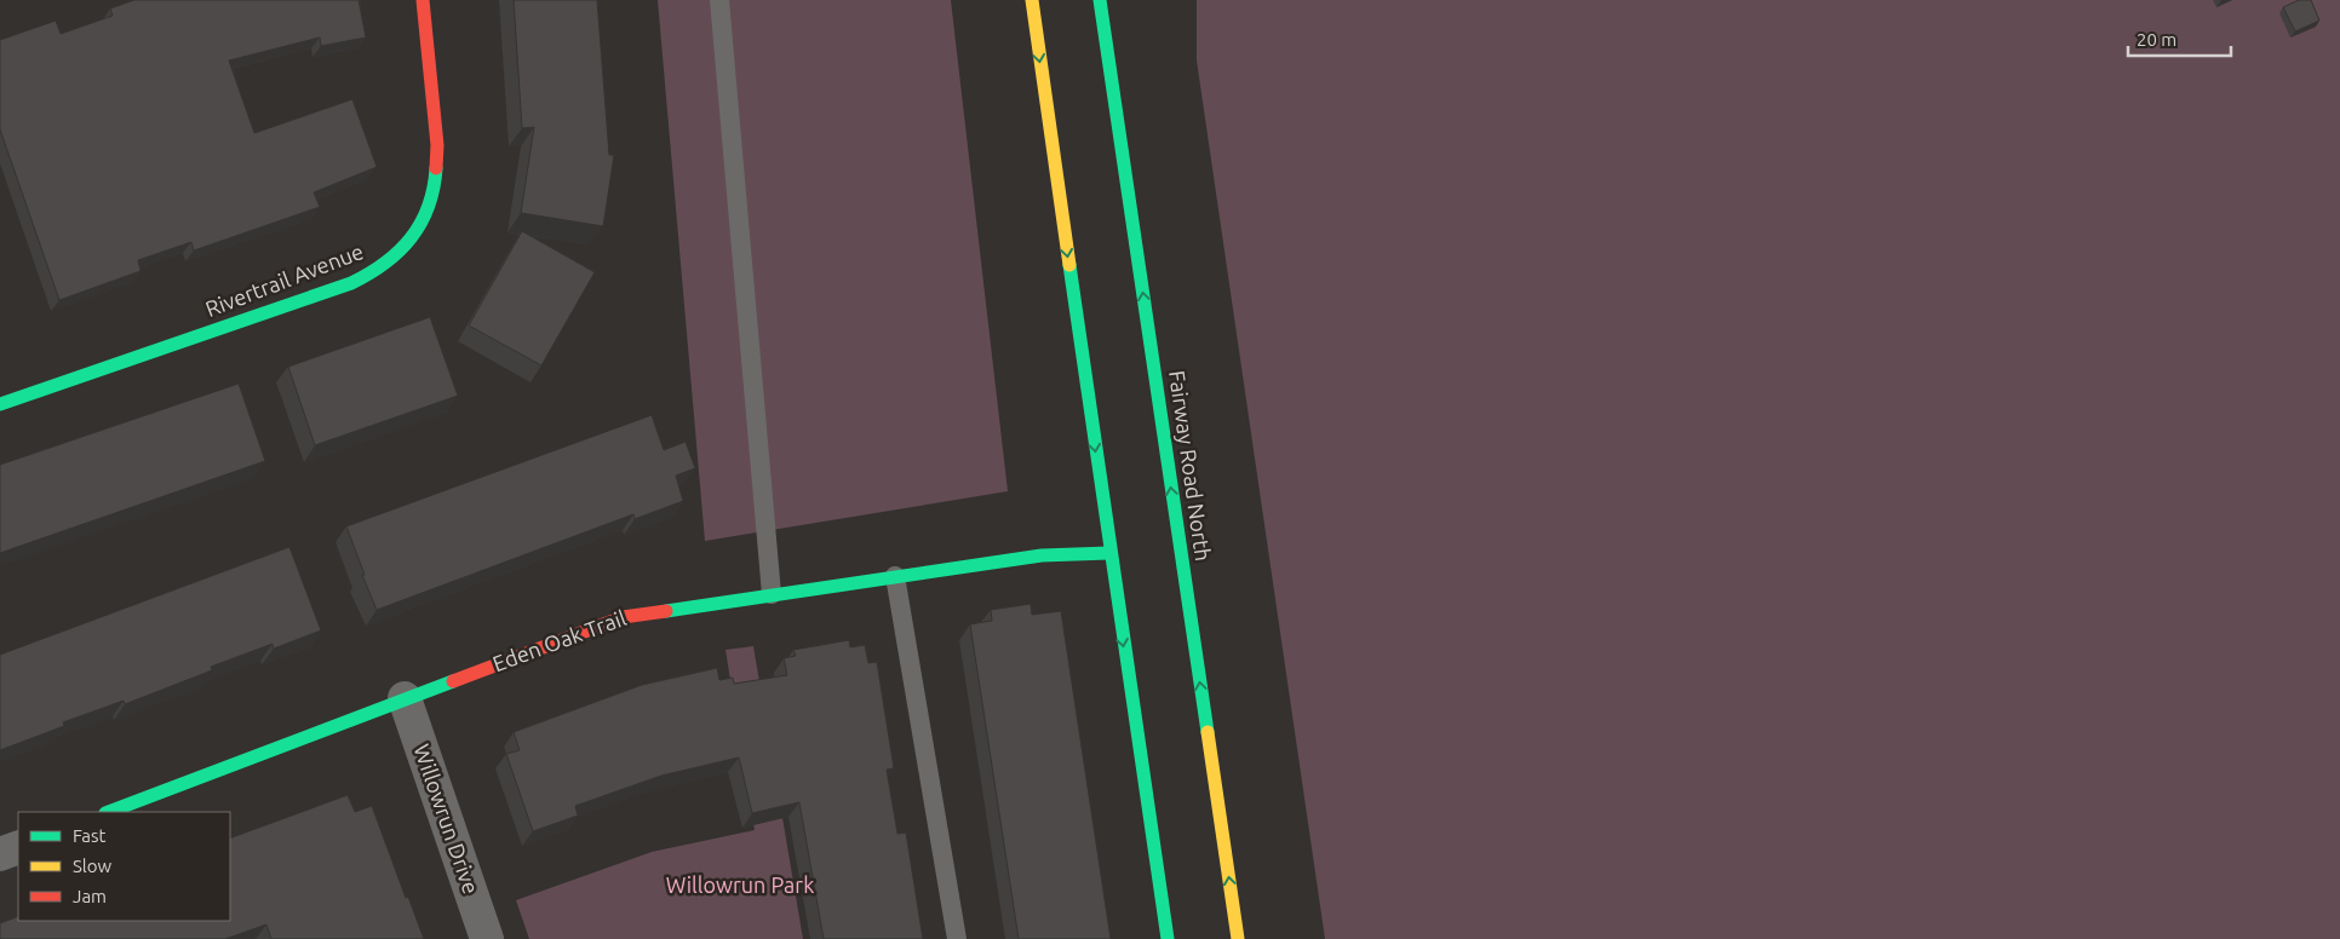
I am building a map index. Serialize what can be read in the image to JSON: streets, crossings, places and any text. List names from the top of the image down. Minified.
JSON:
{"streets":{"main road":["Rivertrail Avenue","Fairway Road North","Eden Oak Trail"],"street":["Willowrun Drive"]},"crossings":[["Eden Oak Trail","Willowrun Drive"]],"parks":["Willowrun Park"],"legend":["Fast","Slow","Jam"],"scale_bar":"20 m"}
